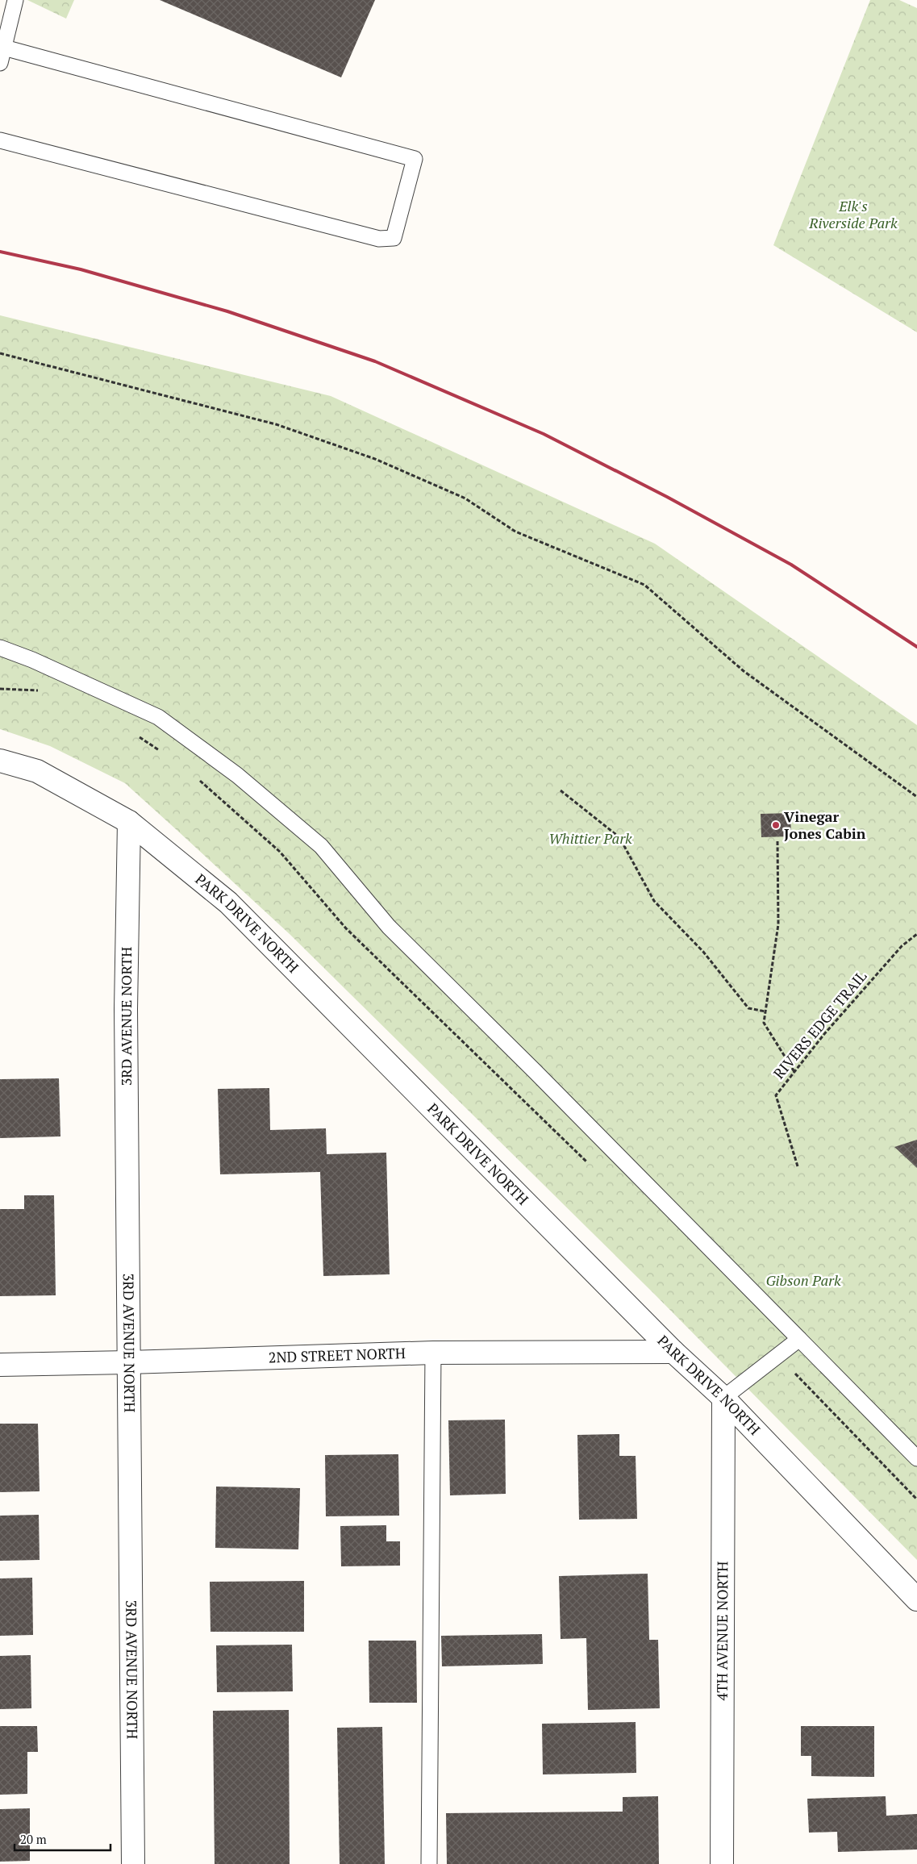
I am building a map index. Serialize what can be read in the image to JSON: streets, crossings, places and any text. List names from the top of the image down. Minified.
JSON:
{"streets":{"street":["PARK DRIVE NORTH","3RD AVENUE NORTH","2ND STREET NORTH","4TH AVENUE NORTH"],"path":["RIVERS EDGE TRAIL"]},"crossings":[["PARK DRIVE NORTH","3RD AVENUE NORTH"],["PARK DRIVE NORTH","2ND STREET NORTH"],["PARK DRIVE NORTH","4TH AVENUE NORTH"],["3RD AVENUE NORTH","2ND STREET NORTH"]],"parks":["Elk's Riverside Park","Whittier Park","Gibson Park"],"places":["Vinegar Jones Cabin"],"scale_bar":"20 m"}
